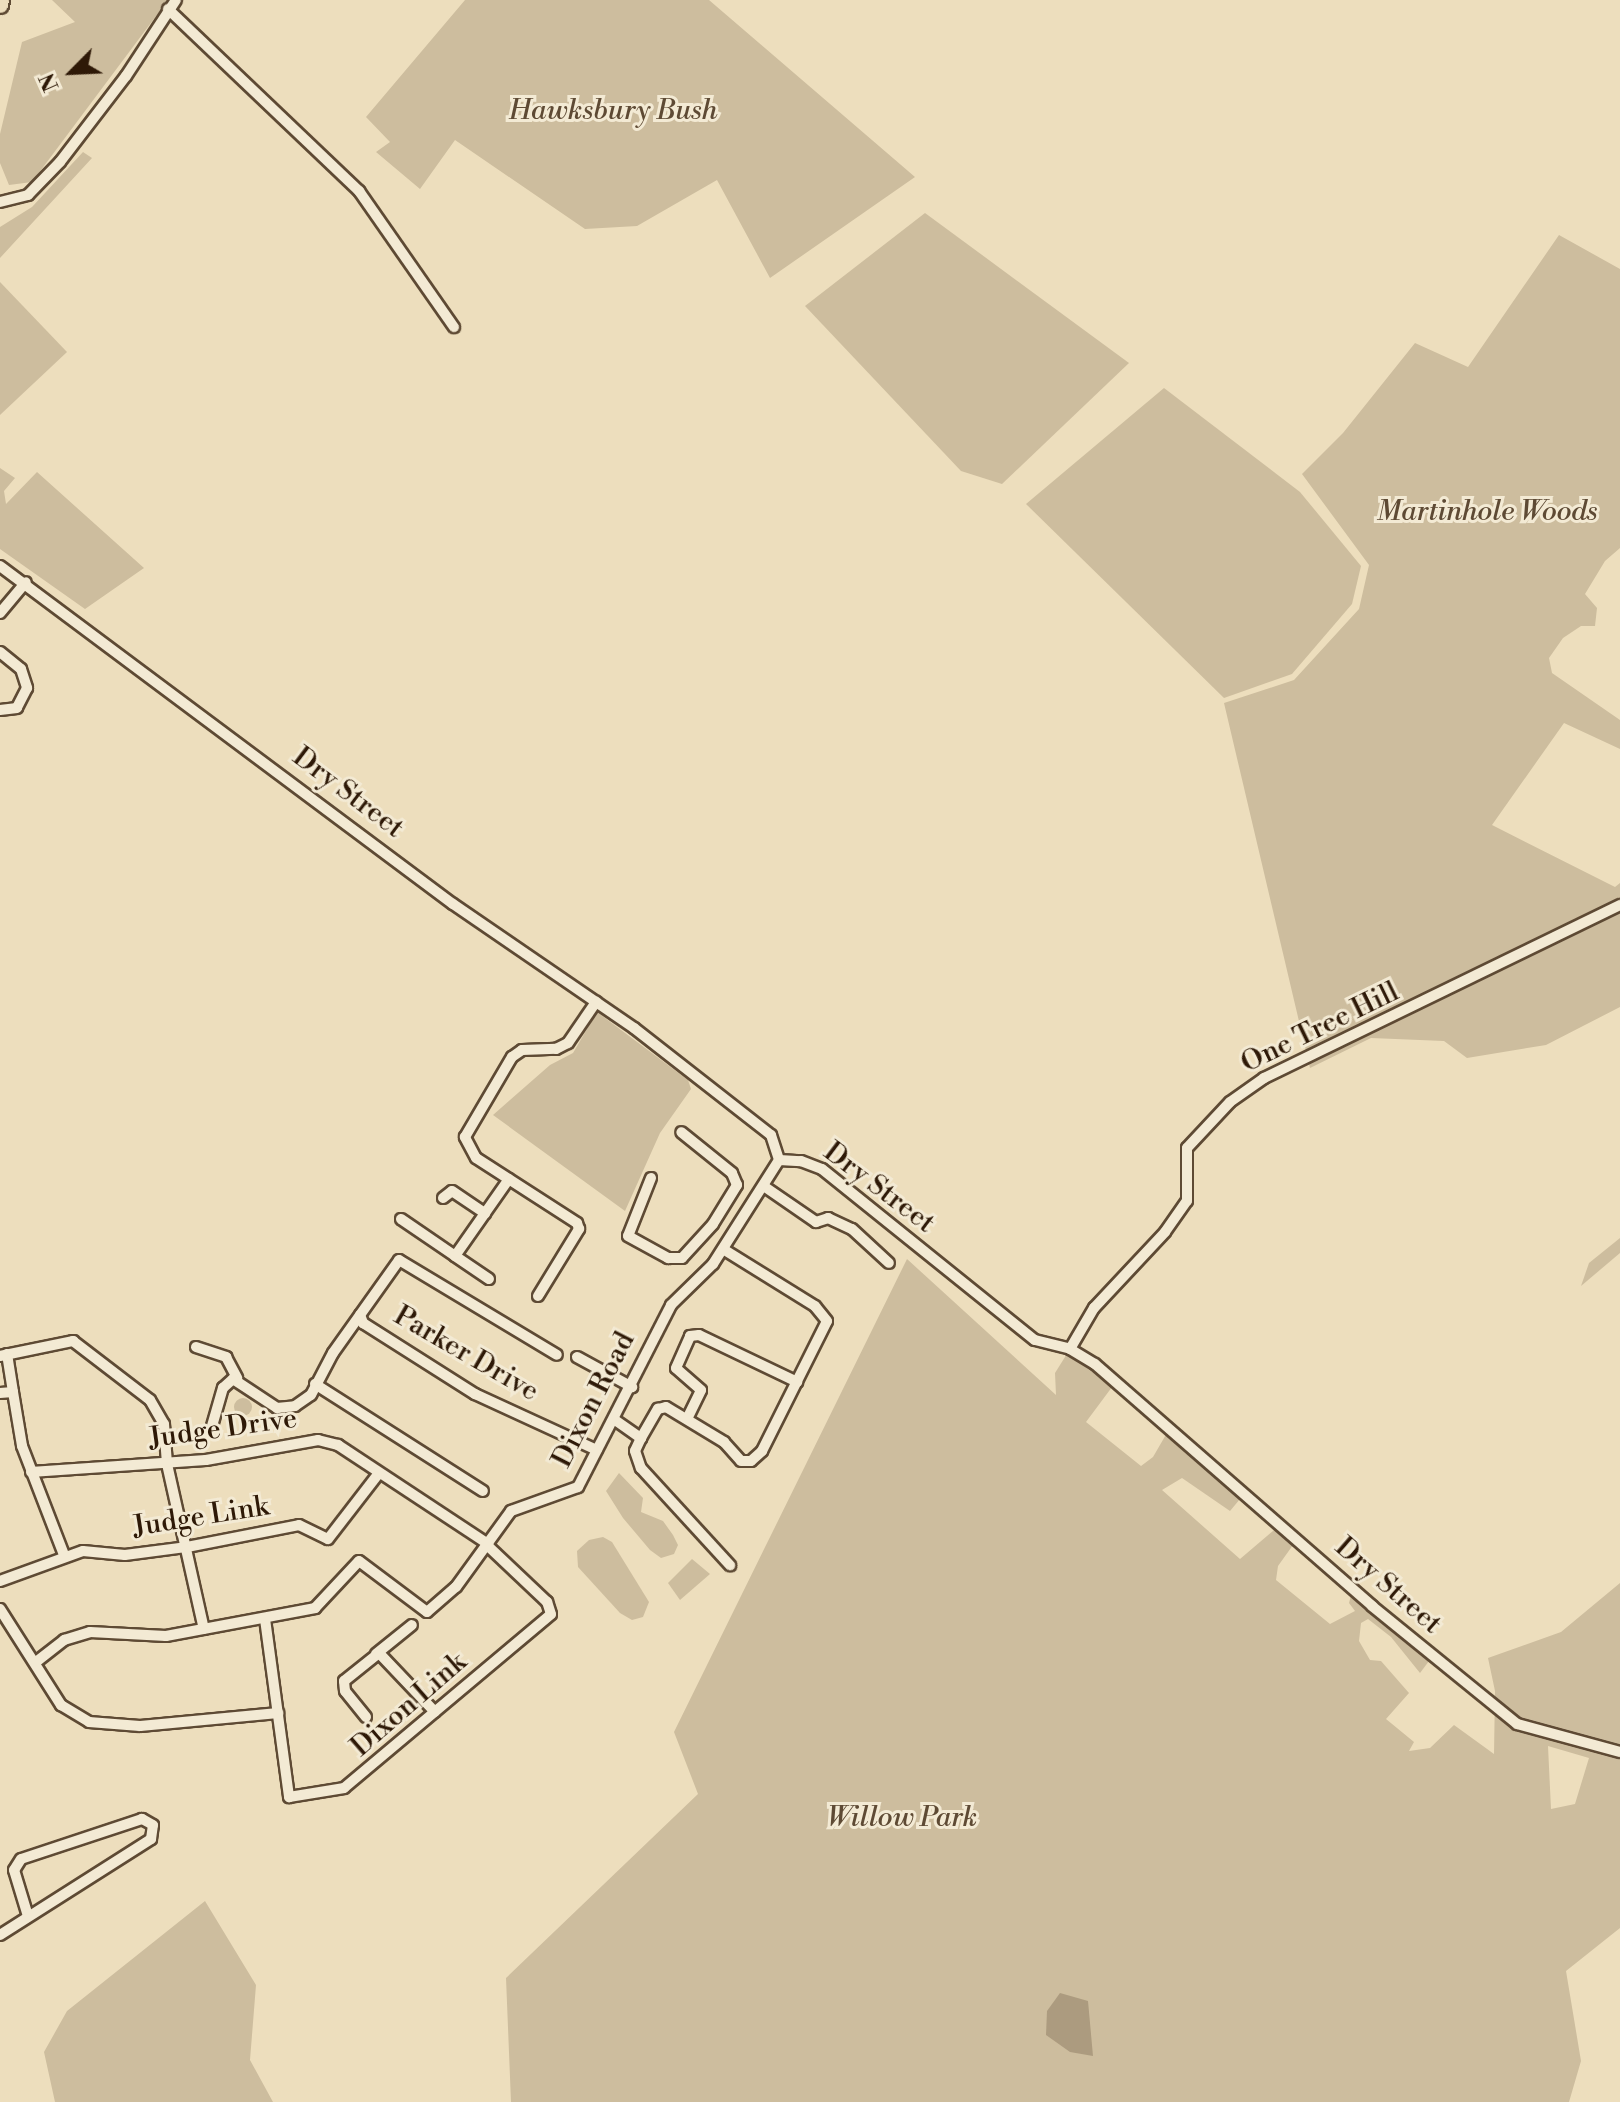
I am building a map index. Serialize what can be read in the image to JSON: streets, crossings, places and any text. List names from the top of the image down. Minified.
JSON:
{"streets":{"street":["Dry Street","One Tree Hill","Parker Drive","Dixon Road","Judge Drive","Judge Link","Dixon Link"]},"crossings":[["Dry Street","One Tree Hill"],["Dry Street","Dixon Road"],["Parker Drive","Dixon Road"],["Dixon Road","Judge Drive"],["Dixon Road","Dixon Link"],["Judge Drive","Judge Link"],["Judge Drive","Dixon Link"]],"parks":["Hawksbury Bush","Martinhole Woods","Willow Park"],"north":"bottom left"}
